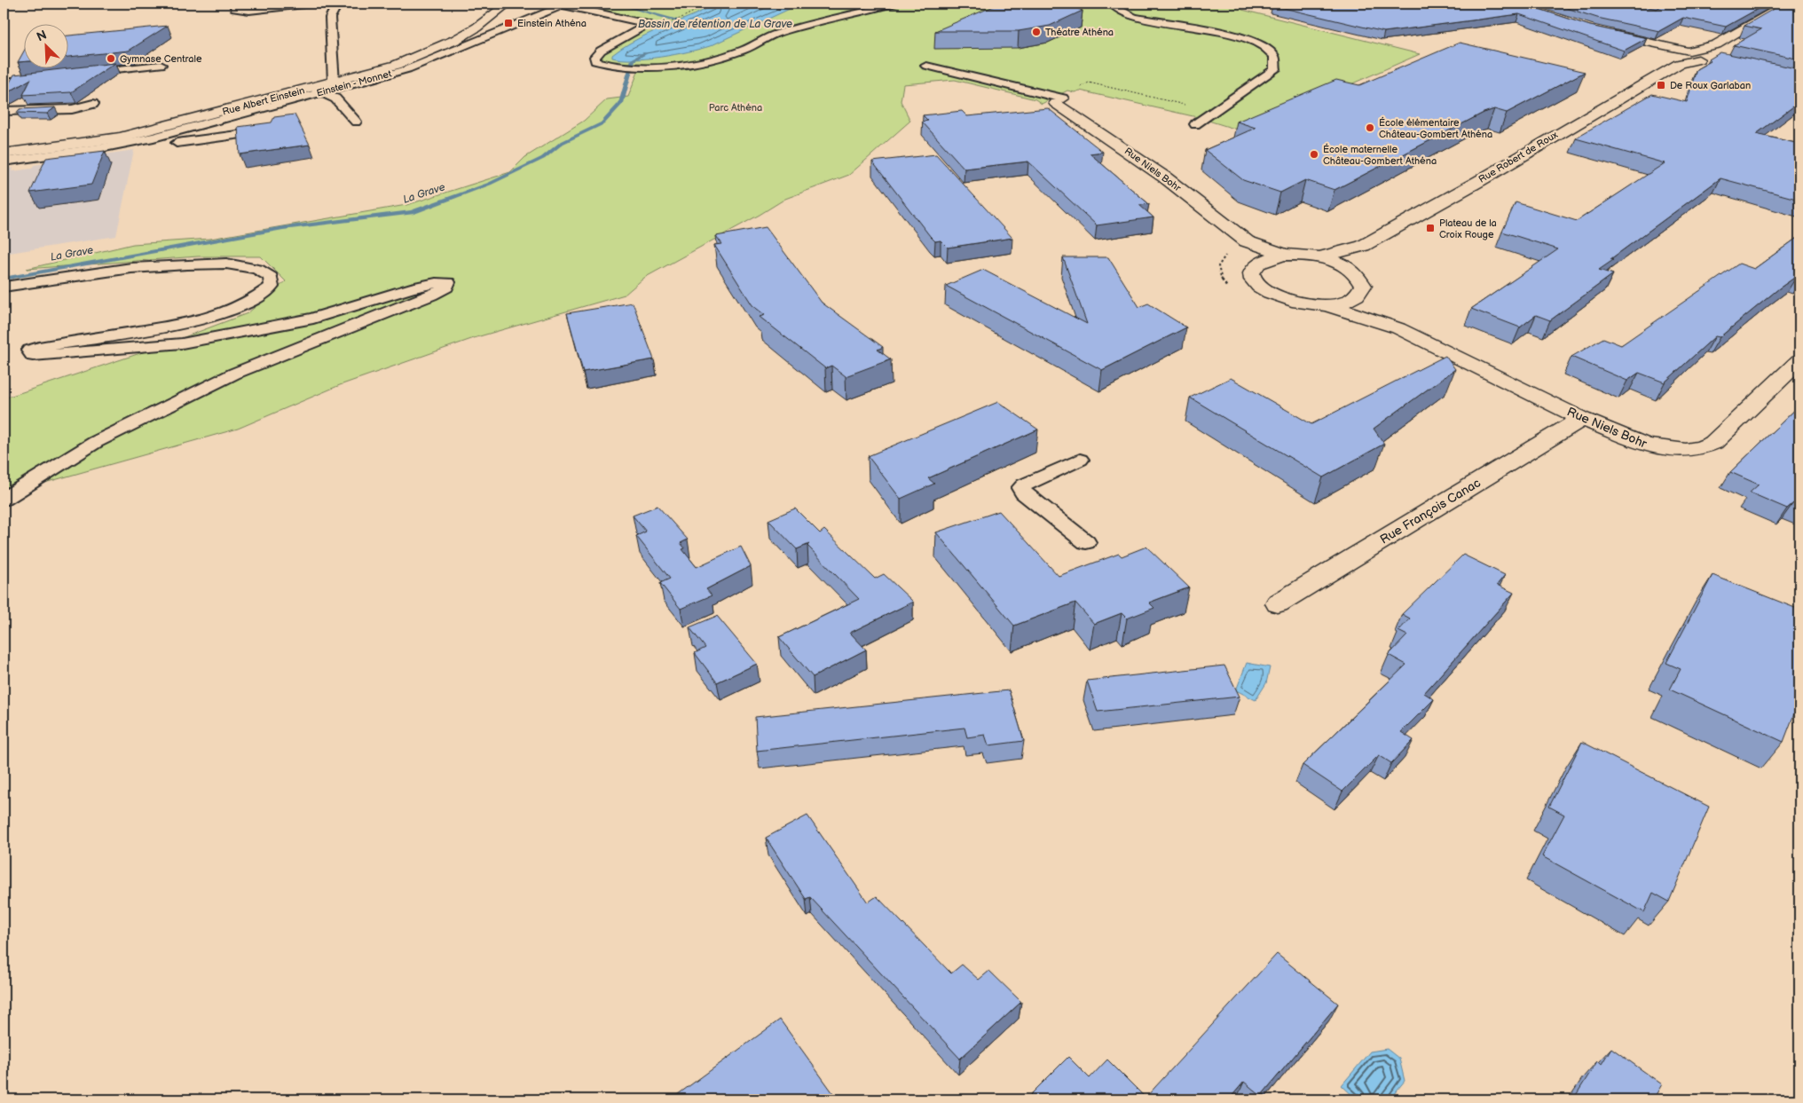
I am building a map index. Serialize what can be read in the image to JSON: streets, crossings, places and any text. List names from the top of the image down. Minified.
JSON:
{"streets":{"street":["Rue Albert Einstein","Rue Robert de Roux","Rue Niels Bohr","Rue François Canac"],"lane":["Einstein - Monnet"]},"crossings":[["Einstein - Monnet","Rue Albert Einstein"],["Rue Niels Bohr","Rue François Canac"]],"water":["Bassin de rétention de La Grave","La Grave"],"parks":["Parc Athéna"],"places":{"transit":["Einstein Athéna","De Roux Garlaban","Plateau de la Croix Rouge"],"other":["Théatre Athéna","Gymnase Centrale","École élémentaire Château-Gombert Athéna","École maternelle Château-Gombert Athéna"]},"north":"top left"}
